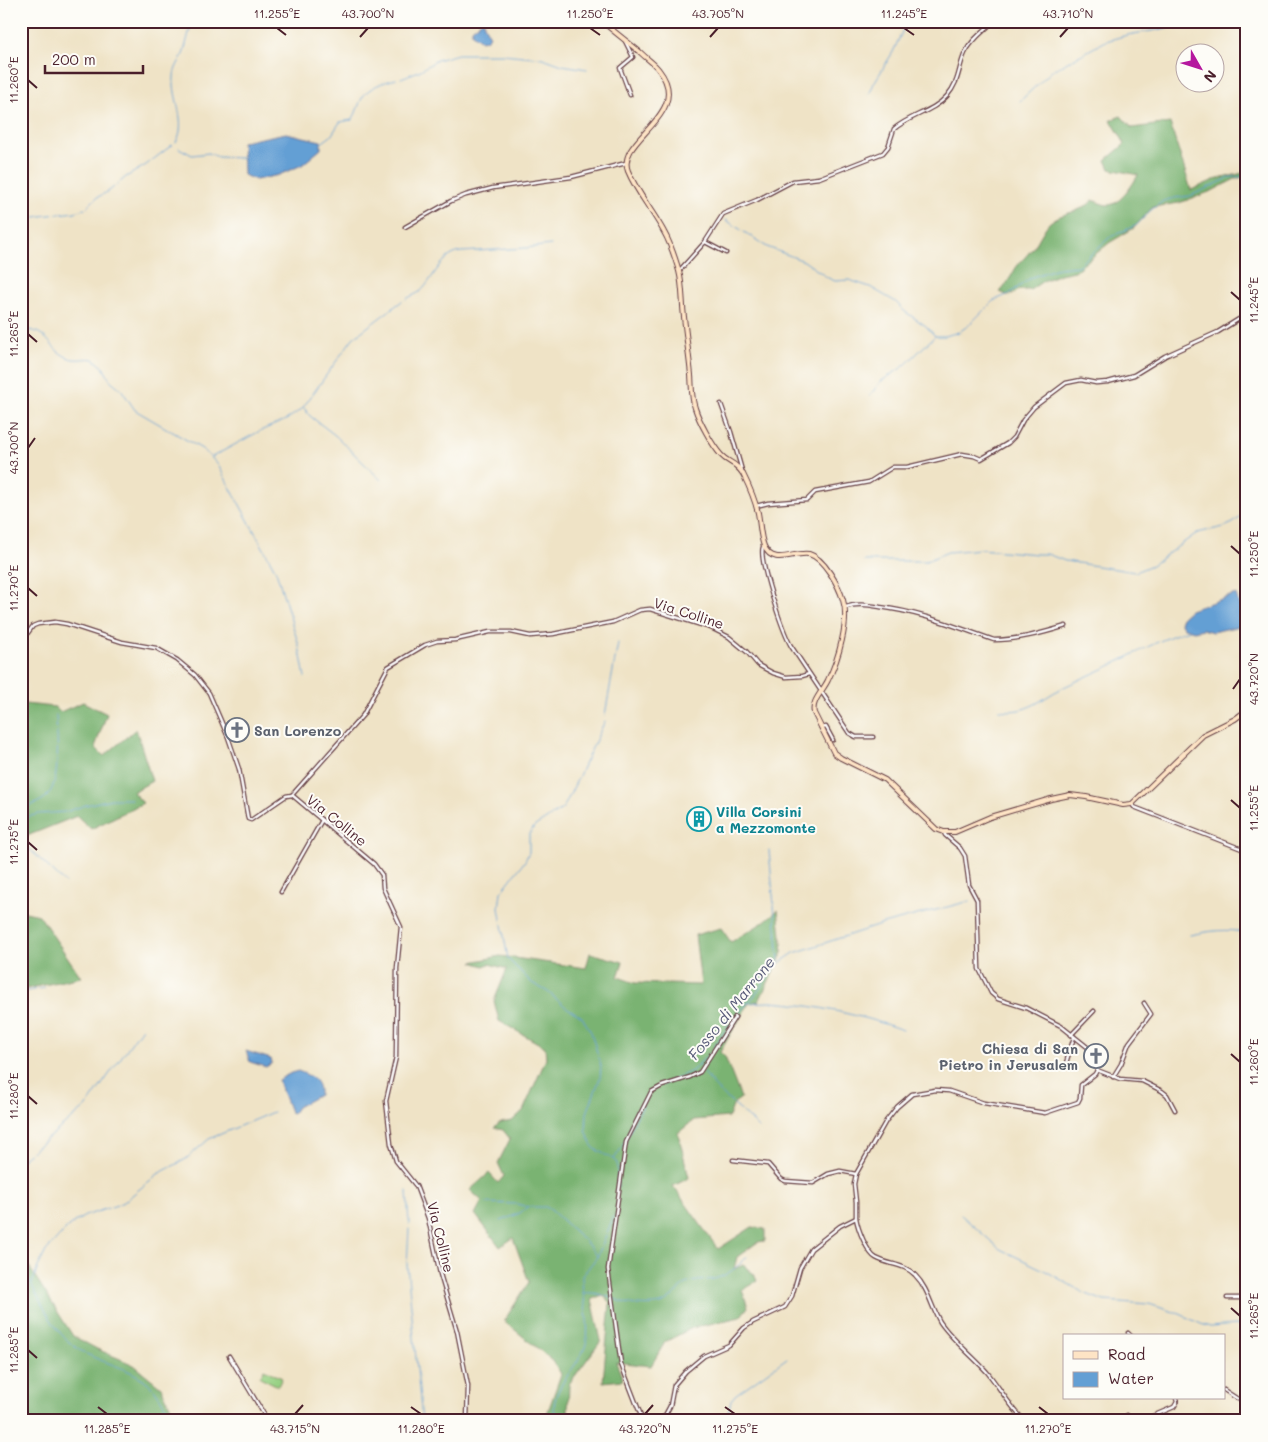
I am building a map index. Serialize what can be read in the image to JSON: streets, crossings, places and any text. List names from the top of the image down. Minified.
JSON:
{"streets":{"street":["Via Colline"]},"water":["Fosso di Marrone"],"places":{"church":["San Lorenzo","Chiesa di San Pietro in Jerusalem"],"building":["Villa Corsini a Mezzomonte"]},"legend":["Road","Water"],"scale_bar":"200 m","north":"bottom right","coordinates":["11.255°E","43.700°N","11.250°E","43.705°N","11.245°E","43.710°N","11.260°E","11.265°E","11.270°E","43.720°N","11.275°E","11.280°E","11.285°E","43.715°N"]}
